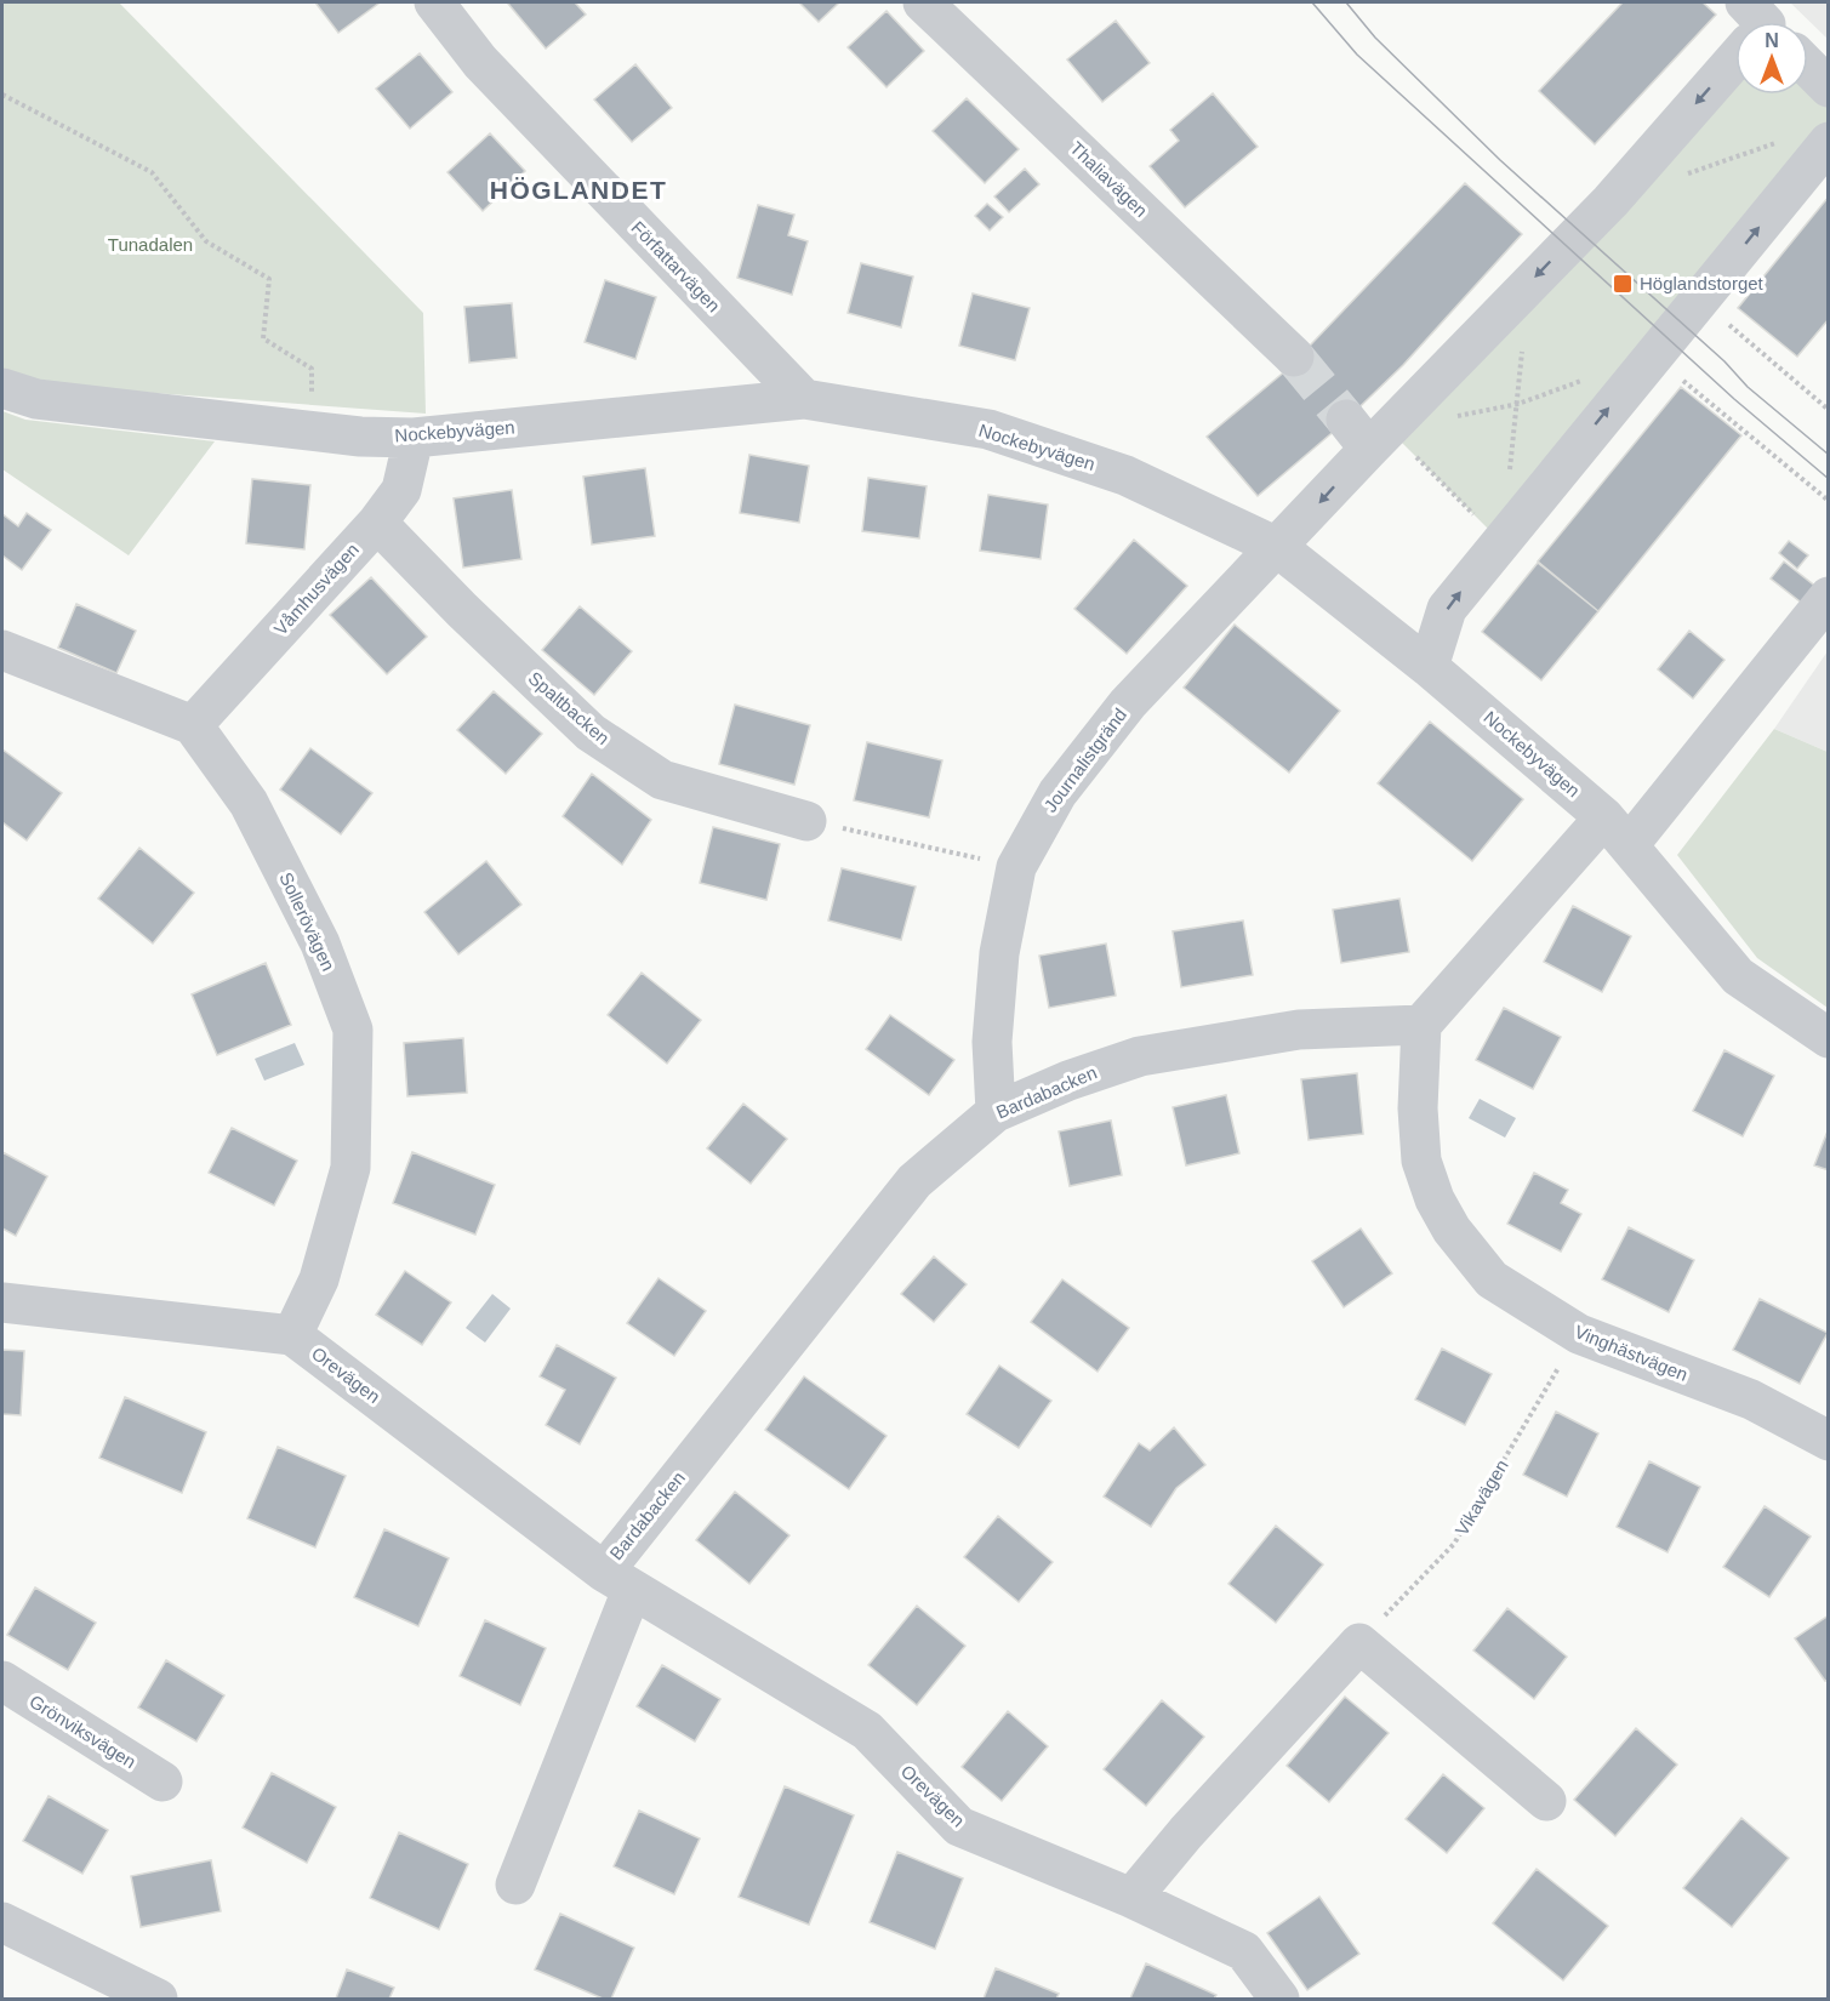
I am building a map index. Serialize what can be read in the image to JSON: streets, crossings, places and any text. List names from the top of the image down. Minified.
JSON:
{"streets":{"street":["Thaliavägen","Författarvägen","Nockebyvägen","Våmhusvägen","Spaltbacken","Journalistgränd","Sollerövägen","Bardabacken","Vinghästvägen","Orevägen","Grönviksvägen"],"path":["Vikavägen"]},"crossings":[["Författarvägen","Nockebyvägen"],["Nockebyvägen","Våmhusvägen"],["Nockebyvägen","Journalistgränd"],["Våmhusvägen","Spaltbacken"],["Våmhusvägen","Sollerövägen"],["Journalistgränd","Bardabacken"],["Sollerövägen","Orevägen"],["Bardabacken","Vinghästvägen"],["Bardabacken","Orevägen"],["Vinghästvägen","Vikavägen"]],"districts":["HÖGLANDET"],"parks":["Tunadalen"],"places":{"transit":["Höglandstorget"]},"north":"top"}
